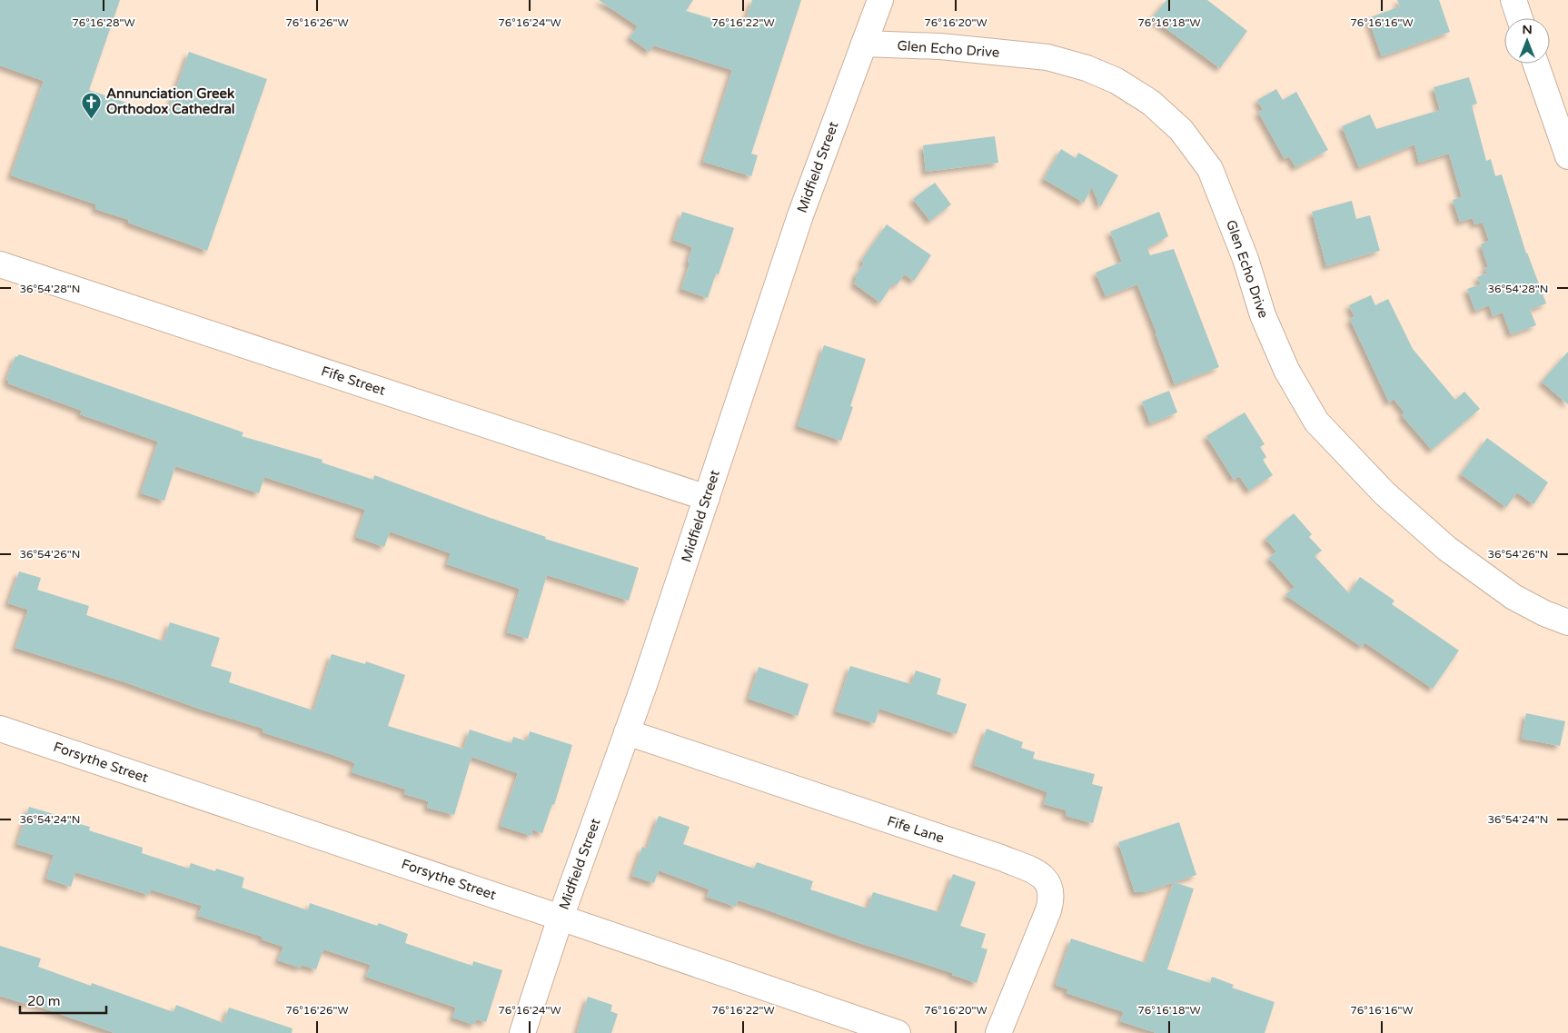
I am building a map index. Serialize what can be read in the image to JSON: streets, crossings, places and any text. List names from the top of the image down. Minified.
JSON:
{"streets":{"street":["Glen Echo Drive","Midfield Street","Fife Street","Forsythe Street","Fife Lane"]},"crossings":[["Glen Echo Drive","Midfield Street"],["Midfield Street","Fife Street"],["Midfield Street","Forsythe Street"],["Midfield Street","Fife Lane"]],"places":{"church":["Annunciation Greek Orthodox Cathedral"]},"scale_bar":"20 m","north":"top","coordinates":["76°16'28\"W","76°16'26\"W","76°16'24\"W","76°16'22\"W","76°16'20\"W","76°16'18\"W","76°16'16\"W","36°54'28\"N","36°54'26\"N","36°54'24\"N"]}
